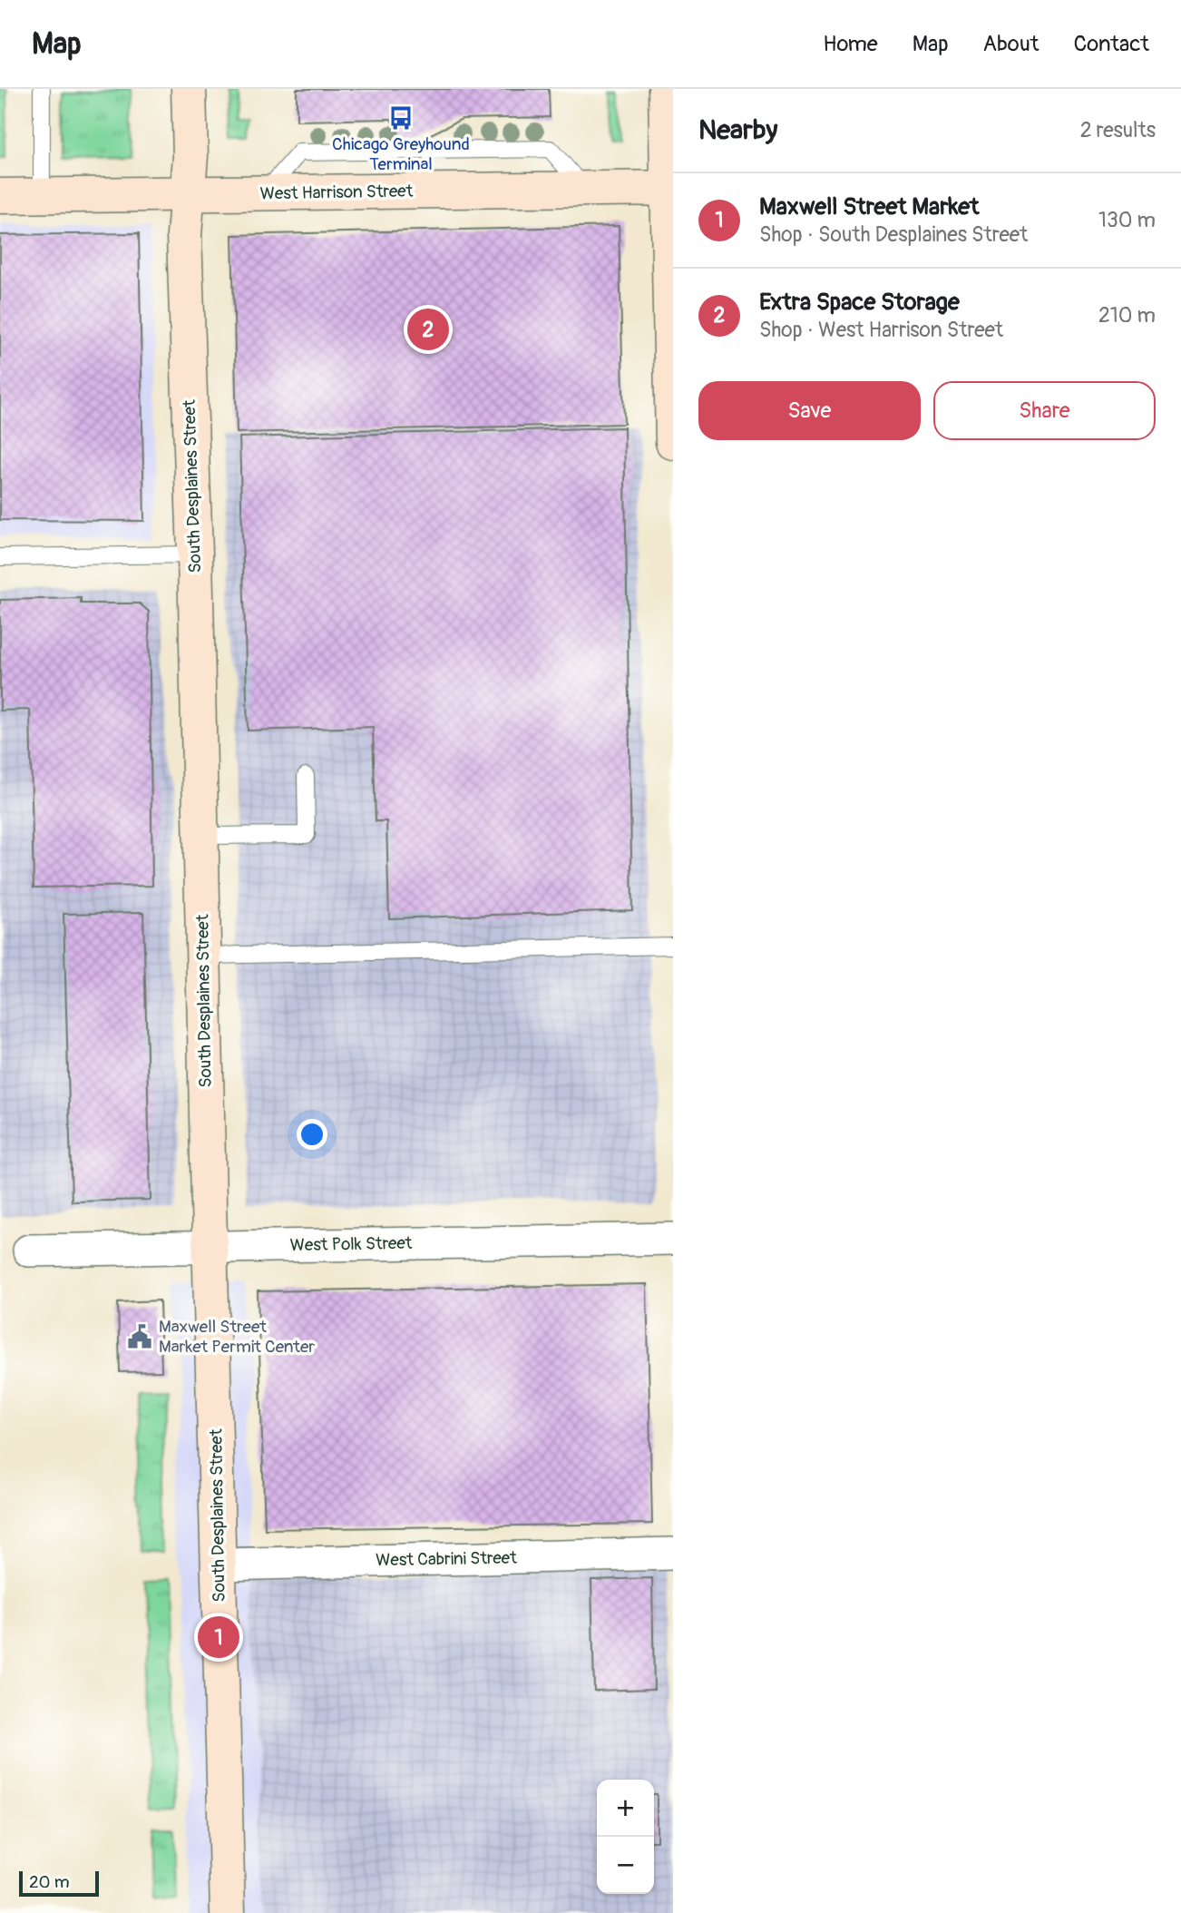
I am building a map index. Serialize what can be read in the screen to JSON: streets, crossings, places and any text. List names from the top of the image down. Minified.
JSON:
{"streets":{"main road":["West Harrison Street","South Desplaines Street"],"street":["West Polk Street","West Cabrini Street"]},"crossings":[["West Harrison Street","South Desplaines Street"],["South Desplaines Street","West Polk Street"],["South Desplaines Street","West Cabrini Street"]],"places":{"bus stop":["Chicago Greyhound Terminal"],"public building":["Maxwell Street Market Permit Center"]},"scale_bar":"20 m","page":{"header":"Map","nav":["Home","Map","About","Contact"],"heading":["Nearby","2 results"],"list":[{"mark":"1","name":"Maxwell Street Market","note":"Shop · South Desplaines Street","value":"130 m"},{"mark":"2","name":"Extra Space Storage","note":"Shop · West Harrison Street","value":"210 m"}],"pins":["2","1"],"buttons":["Save","Share"],"map_buttons":["+","−"],"scale":"20 m"}}
